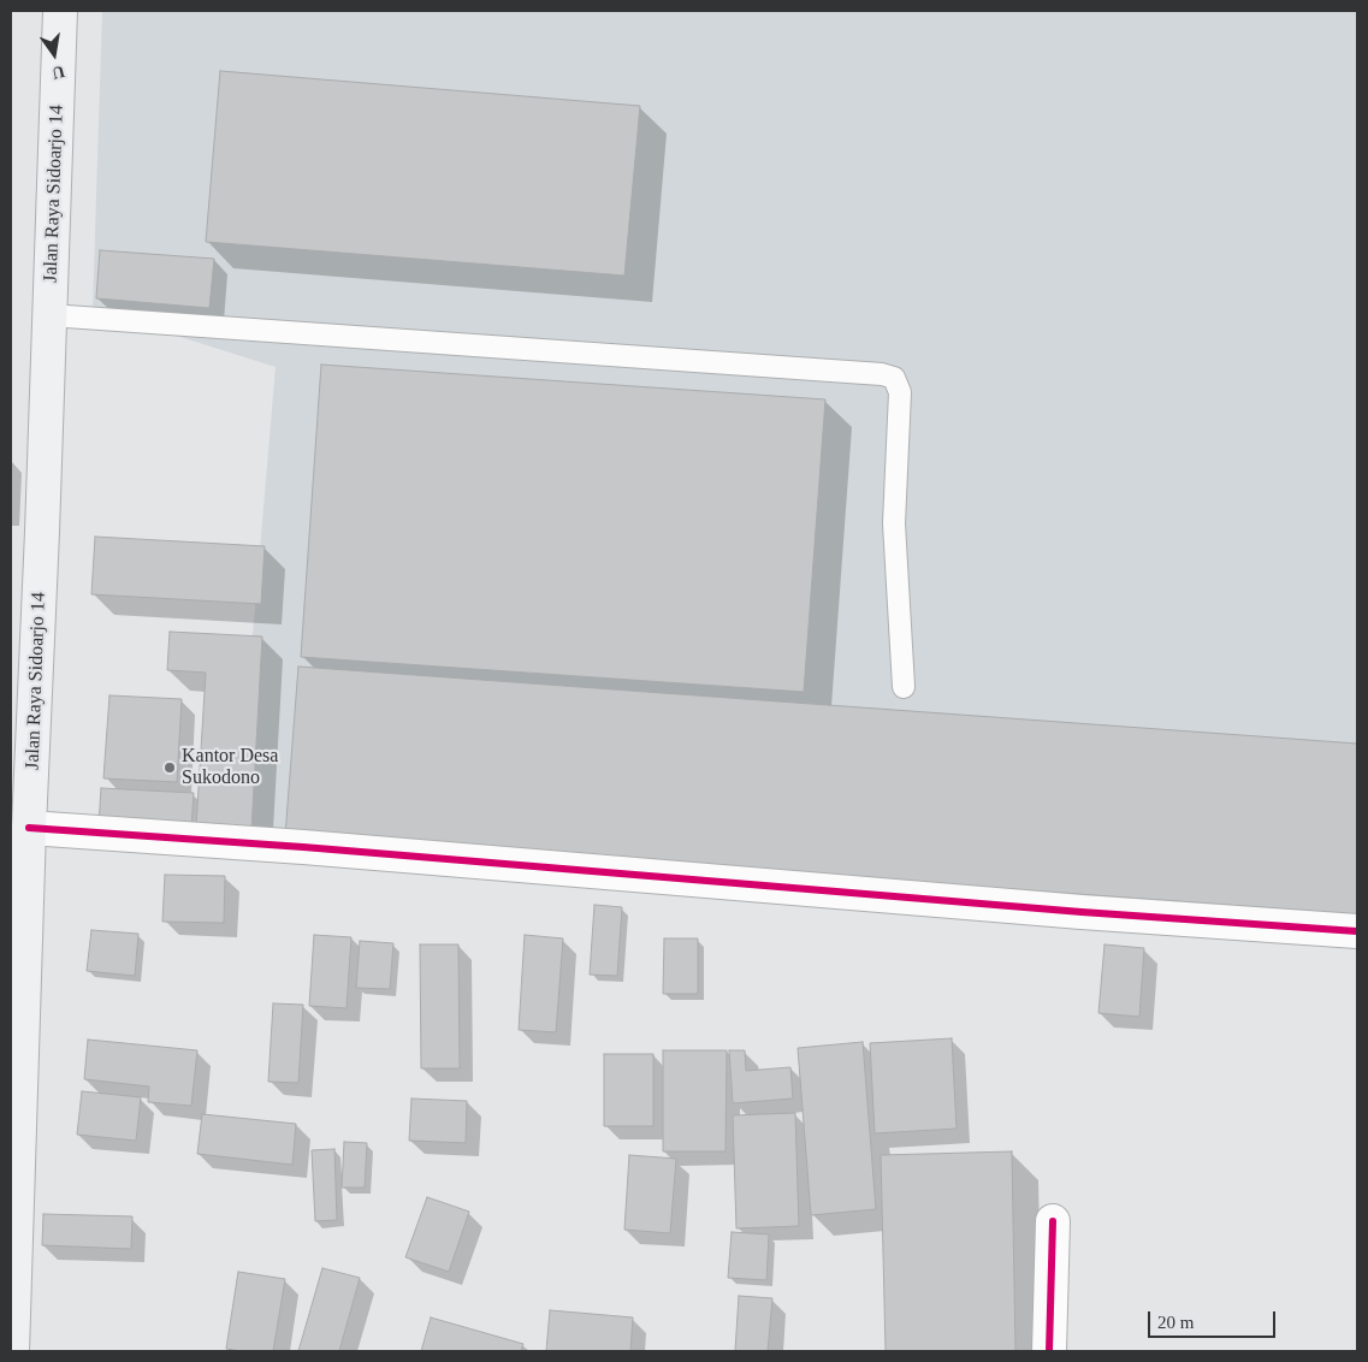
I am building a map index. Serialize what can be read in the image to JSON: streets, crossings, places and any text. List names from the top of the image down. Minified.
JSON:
{"streets":{"main road":["Jalan Raya Sidoarjo 14"]},"places":["Kantor Desa Sukodono"],"scale_bar":"20 m","north":"bottom"}
